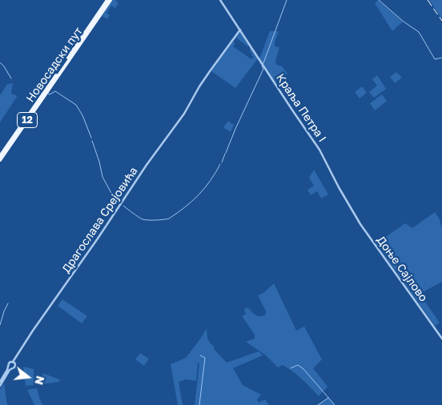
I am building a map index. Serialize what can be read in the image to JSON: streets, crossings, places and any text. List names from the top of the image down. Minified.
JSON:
{"streets":{"main road":["Новосадски пут","12"],"street":["Краља Петра I","Драгослава Срејовића","Доње Сајлово"]},"crossings":[["Краља Петра I","Драгослава Срејовића"],["Краља Петра I","Доње Сајлово"]],"north":"right"}
